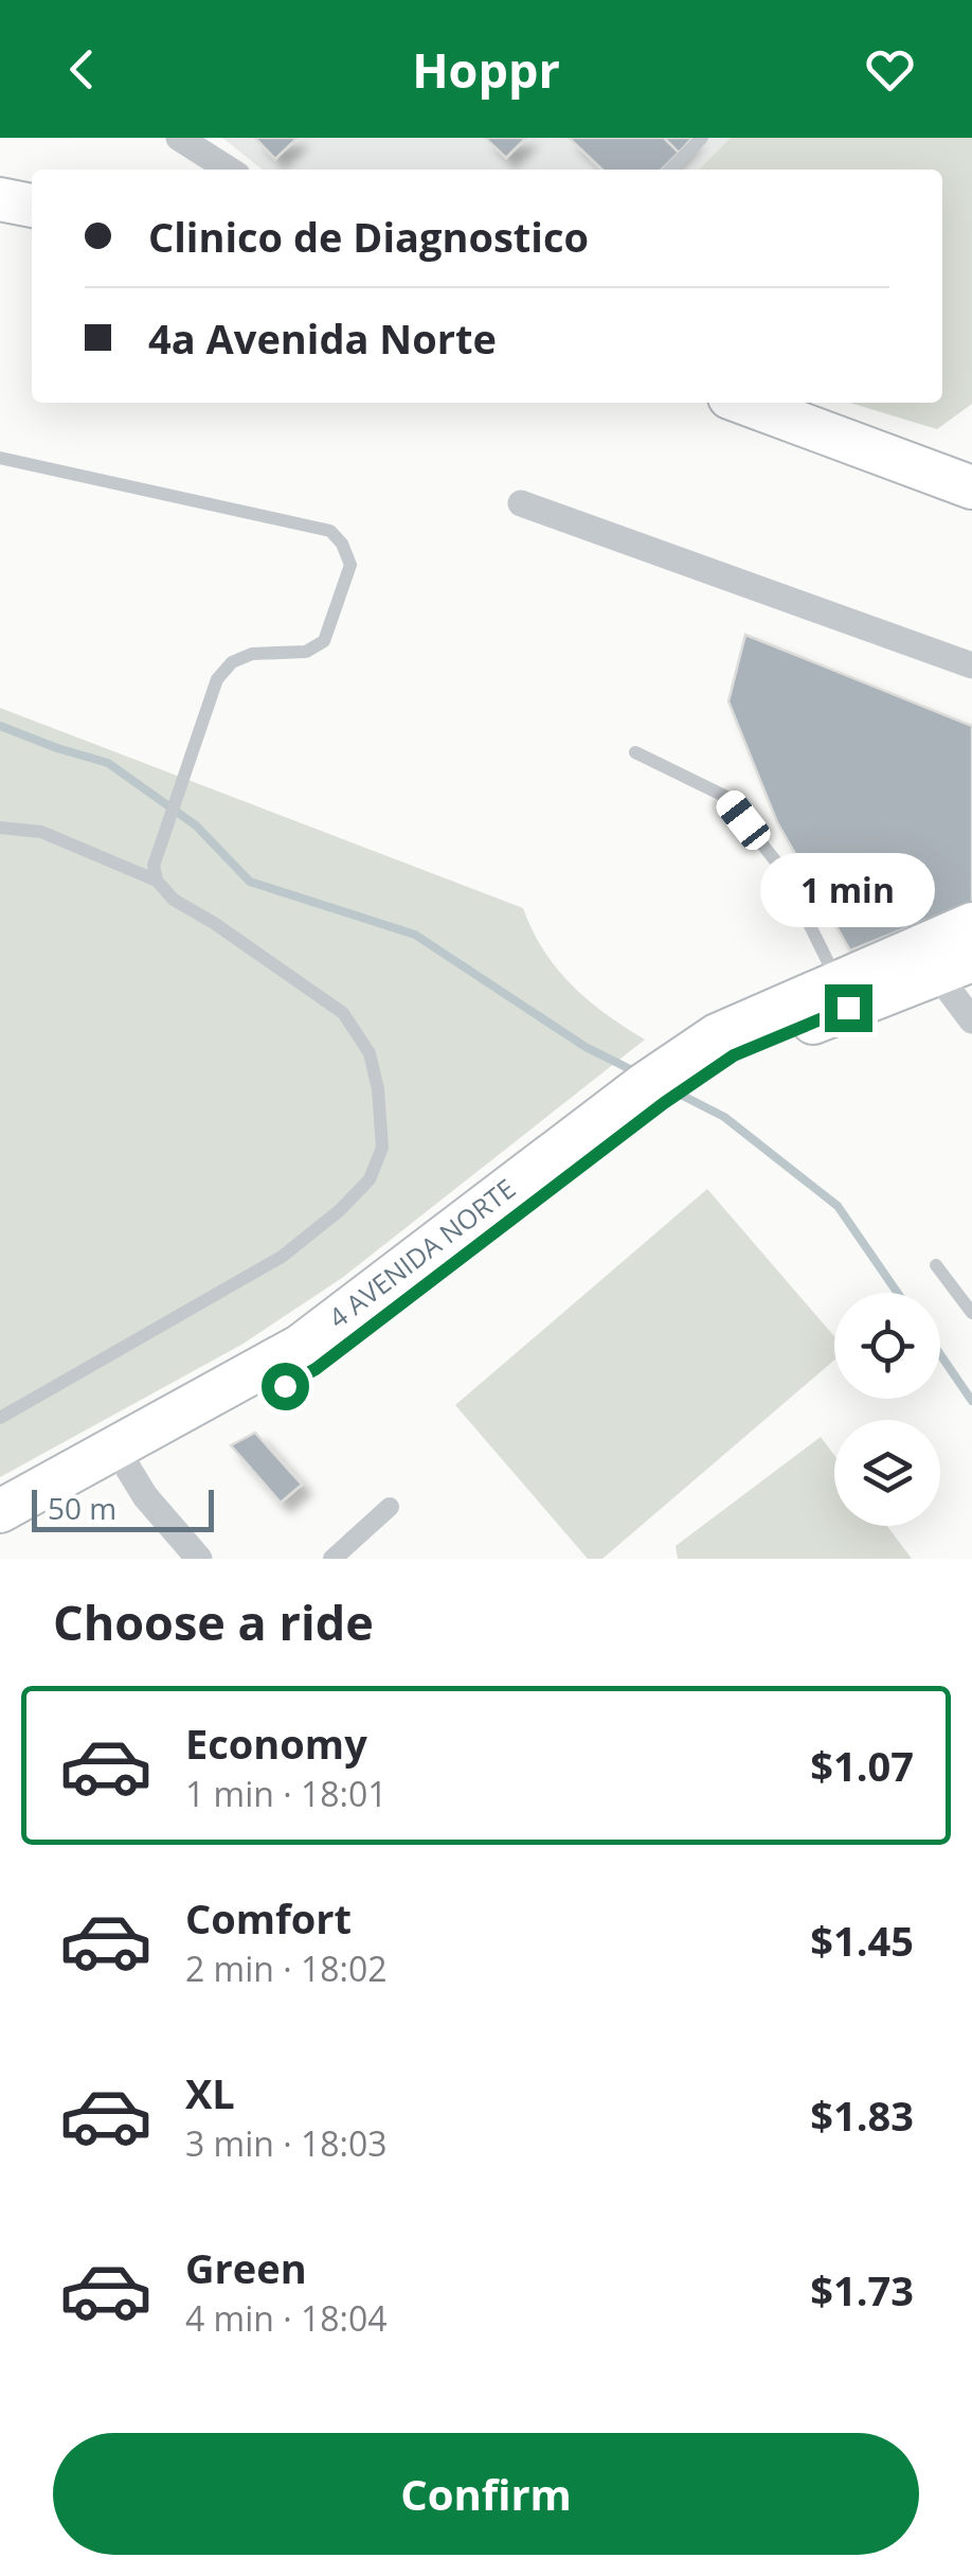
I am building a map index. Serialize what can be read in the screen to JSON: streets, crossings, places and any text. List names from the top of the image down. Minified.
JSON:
{"streets":{"main road":["4 AVENIDA NORTE"]},"scale_bar":"50 m","page":{"header":"Hoppr","banner":["Clinico de Diagnostico","4a Avenida Norte"],"bubble":"1 min","scale":"50 m","heading":"Choose a ride","list":[{"name":"Economy","note":"1 min · 18:01","value":"$1.07"},{"name":"Comfort","note":"2 min · 18:02","value":"$1.45"},{"name":"XL","note":"3 min · 18:03","value":"$1.83"},{"name":"Green","note":"4 min · 18:04","value":"$1.73"}],"buttons":"Confirm"}}
